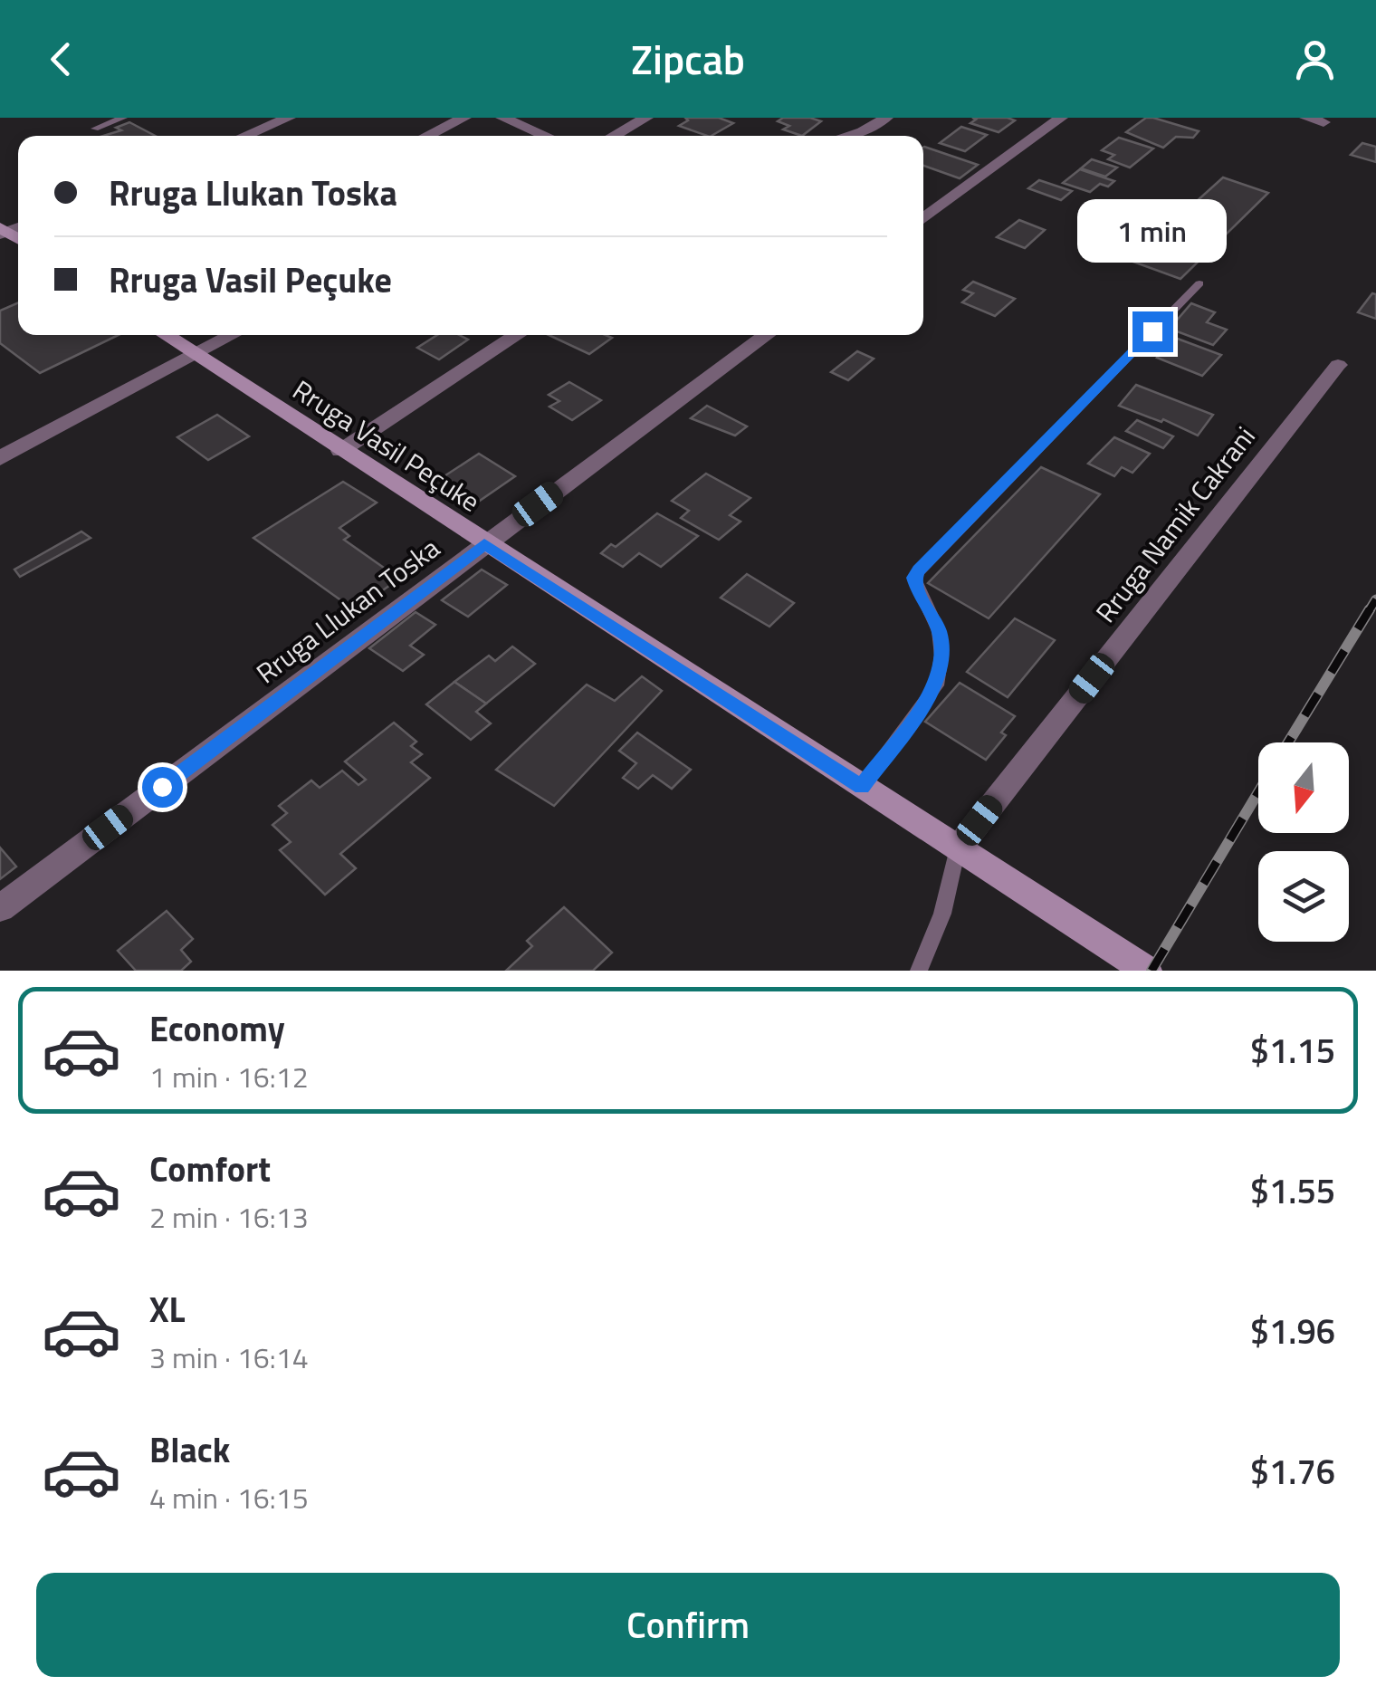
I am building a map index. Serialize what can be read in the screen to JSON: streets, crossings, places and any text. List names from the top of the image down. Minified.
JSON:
{"streets":{"street":["Rruga Vasil Peçuke","Rruga Namik Cakrani","Rruga Llukan Toska"]},"crossings":[["Rruga Vasil Peçuke","Rruga Namik Cakrani"],["Rruga Vasil Peçuke","Rruga Llukan Toska"]],"north":"bottom","page":{"header":"Zipcab","banner":["Rruga Llukan Toska","Rruga Vasil Peçuke"],"bubble":"1 min","list":[{"name":"Economy","note":"1 min · 16:12","value":"$1.15"},{"name":"Comfort","note":"2 min · 16:13","value":"$1.55"},{"name":"XL","note":"3 min · 16:14","value":"$1.96"},{"name":"Black","note":"4 min · 16:15","value":"$1.76"}],"buttons":"Confirm"}}
